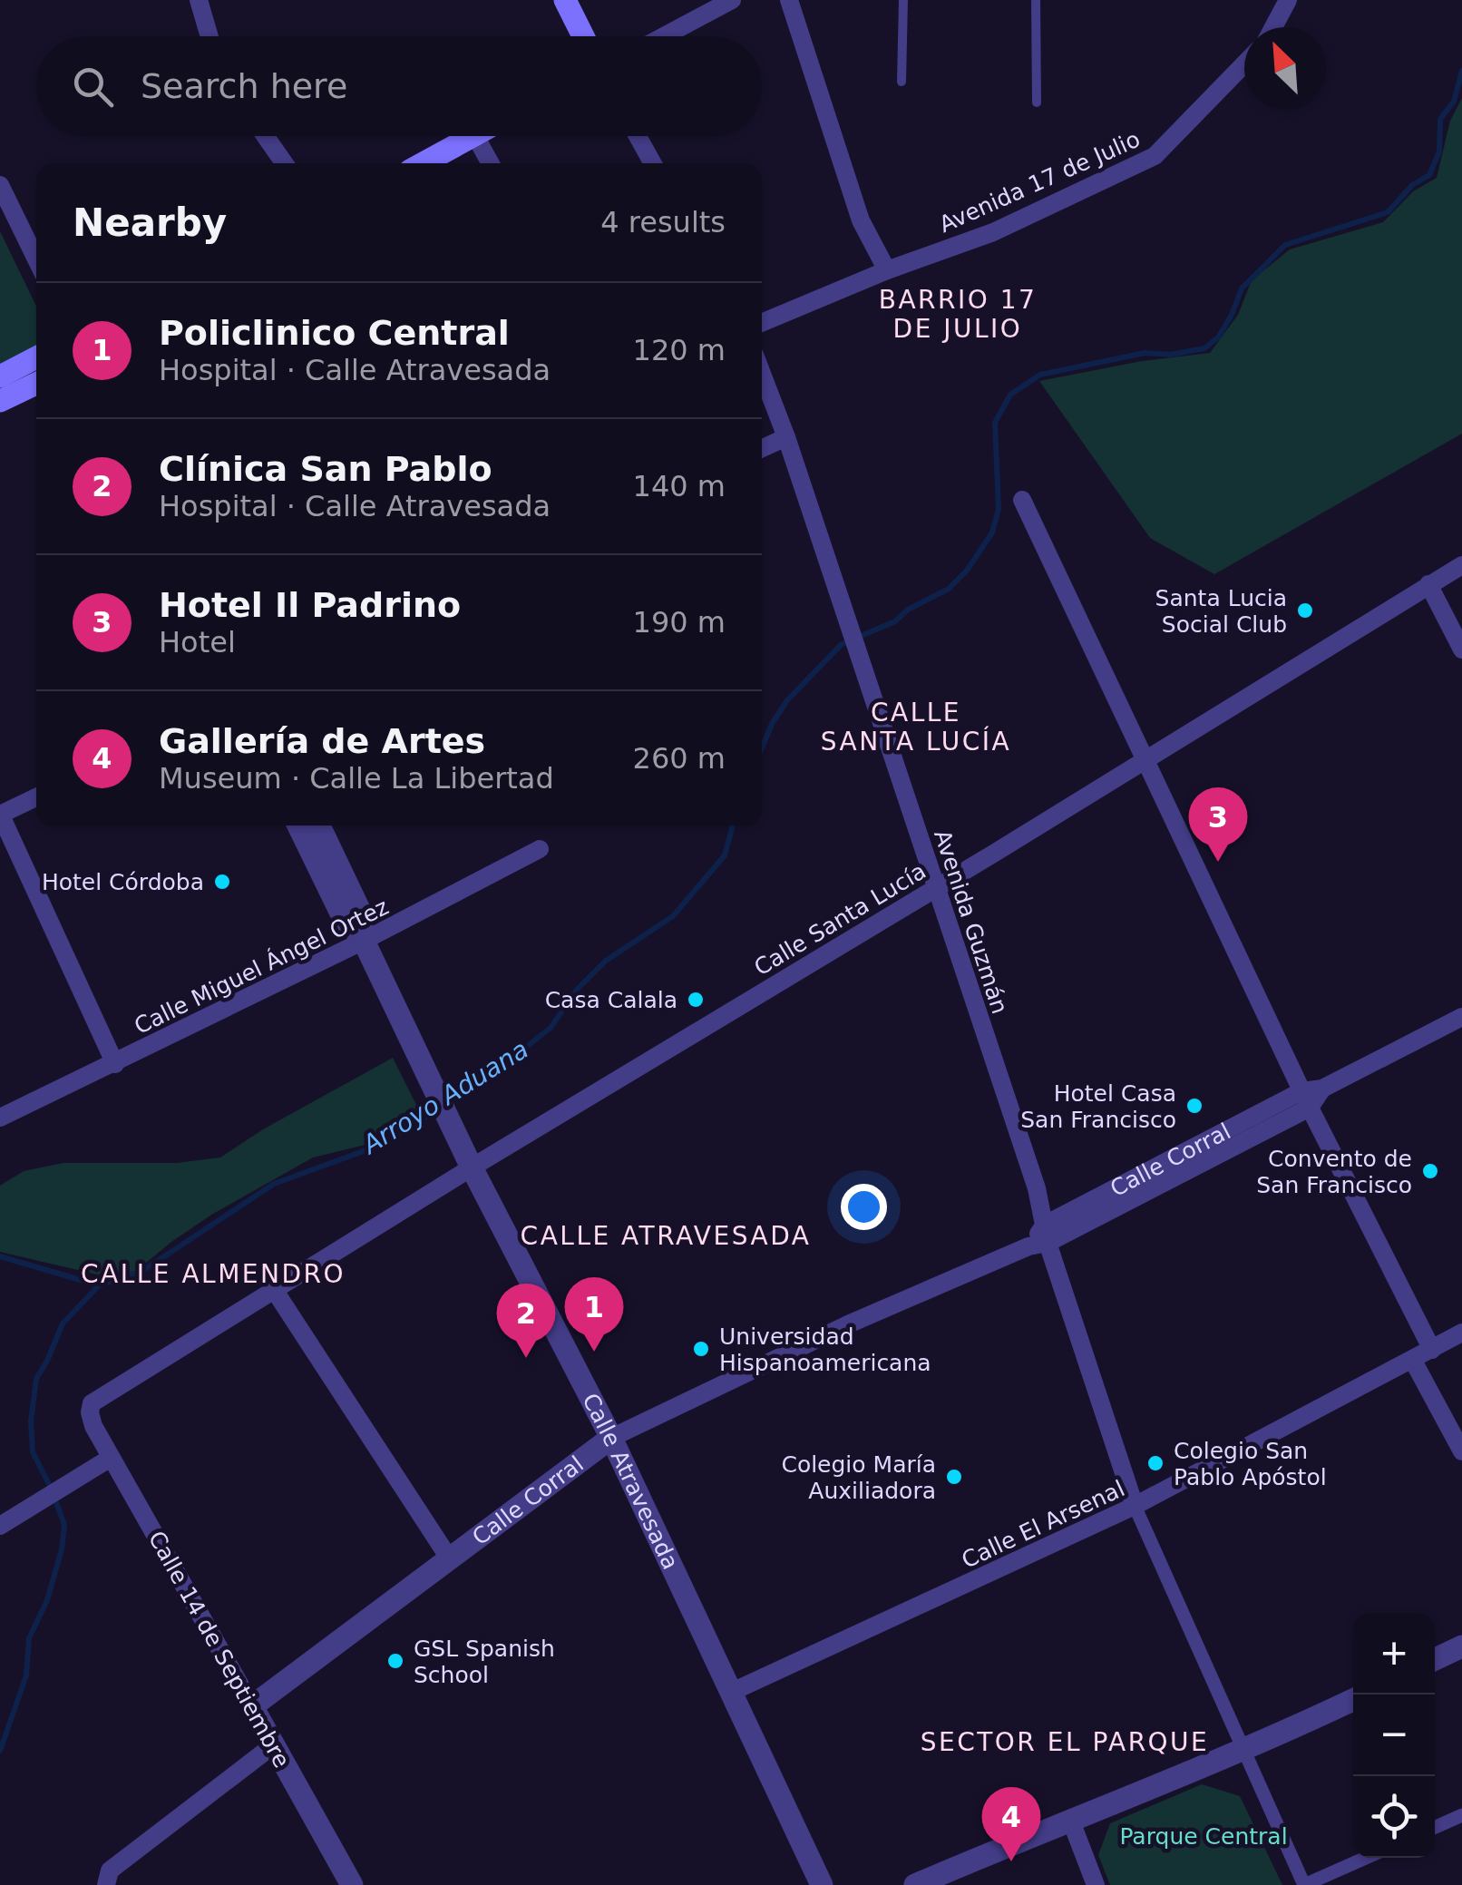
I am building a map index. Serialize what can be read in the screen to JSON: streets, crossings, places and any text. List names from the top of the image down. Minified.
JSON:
{"streets":{"street":["Avenida 17 de Julio","Calle Santa Lucía","Avenida Guzmán","Calle Miguel Ángel Ortez","Calle Corral","Calle Atravesada","Calle El Arsenal","Calle 14 de Septiembre"]},"crossings":[["Calle Santa Lucía","Avenida Guzmán"],["Calle Santa Lucía","Calle Atravesada"],["Calle Santa Lucía","Calle 14 de Septiembre"],["Avenida Guzmán","Calle Corral"],["Avenida Guzmán","Calle El Arsenal"],["Calle Miguel Ángel Ortez","Calle Atravesada"],["Calle Corral","Calle Atravesada"],["Calle Corral","Calle 14 de Septiembre"],["Calle Atravesada","Calle El Arsenal"]],"districts":["BARRIO 17 DE JULIO","CALLE SANTA LUCÍA","CALLE ATRAVESADA","CALLE ALMENDRO","SECTOR EL PARQUE"],"water":["Arroyo Aduana"],"parks":["Parque Central"],"places":["Santa Lucia Social Club","Hotel Córdoba","Casa Calala","Hotel Casa San Francisco","Convento de San Francisco","Universidad Hispanoamericana","Colegio San Pablo Apóstol","Colegio María Auxiliadora","GSL Spanish School"],"north":"top left","page":{"search":"Search here","heading":["Nearby","4 results"],"list":[{"mark":"1","name":"Policlinico Central","note":"Hospital · Calle Atravesada","value":"120 m"},{"mark":"2","name":"Clínica San Pablo","note":"Hospital · Calle Atravesada","value":"140 m"},{"mark":"3","name":"Hotel Il Padrino","note":"Hotel","value":"190 m"},{"mark":"4","name":"Gallería de Artes","note":"Museum · Calle La Libertad","value":"260 m"}],"pins":["3","1","2","4"],"map_buttons":["+","−"]}}
